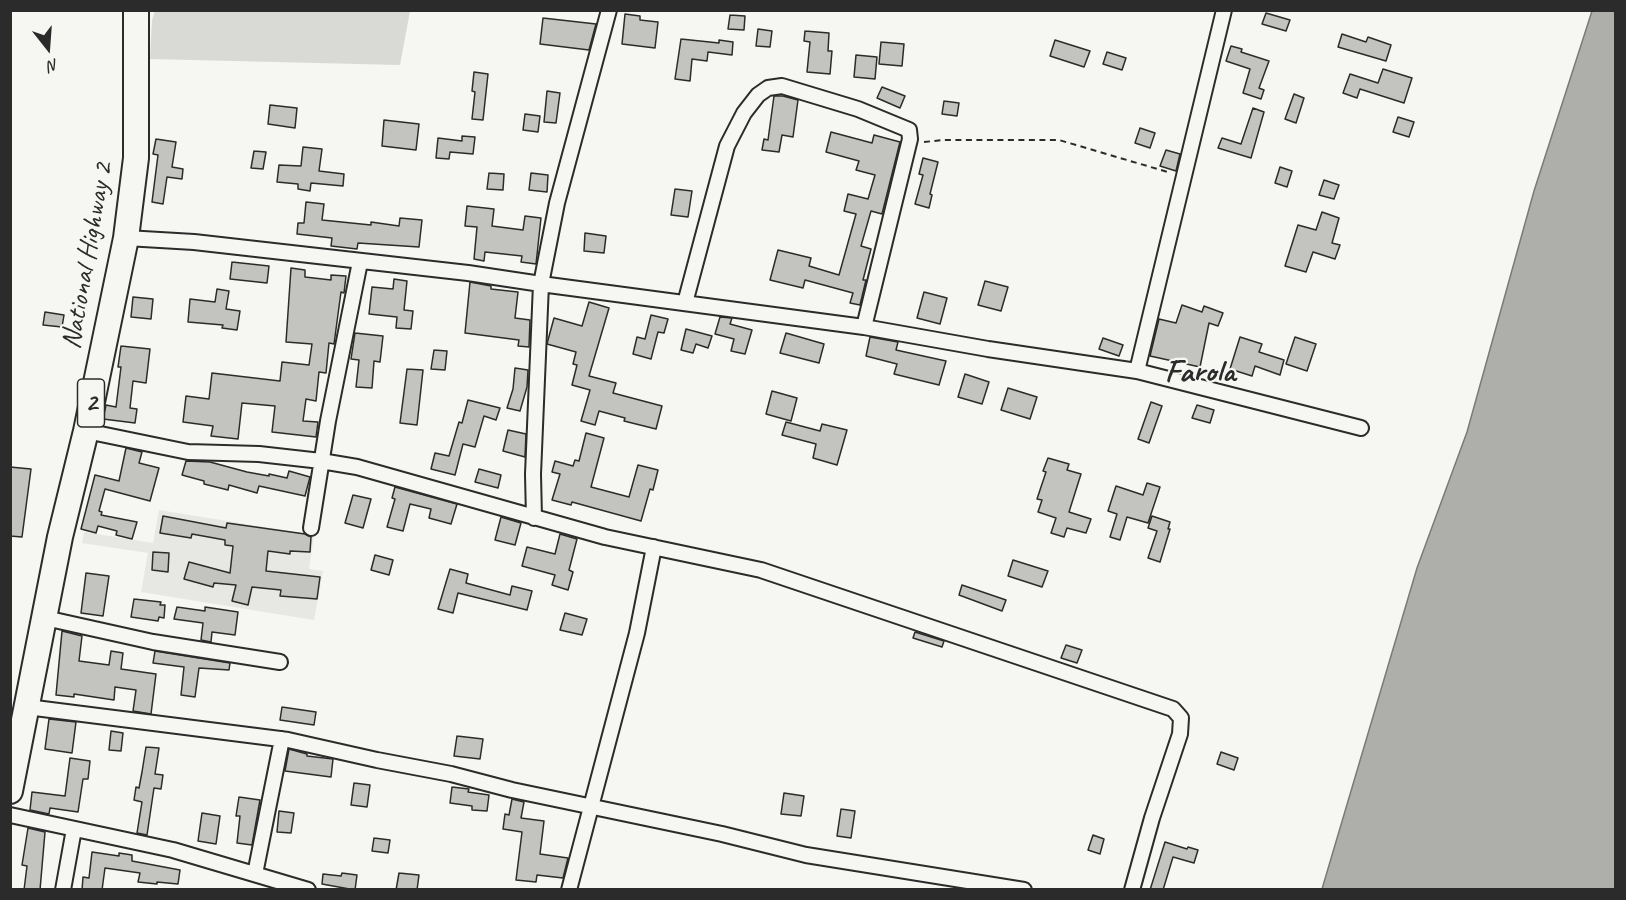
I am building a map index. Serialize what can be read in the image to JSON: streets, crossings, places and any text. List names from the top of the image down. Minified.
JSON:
{"streets":{"highway":["National Highway 2","2"]},"districts":["Farola"],"north":"bottom"}
